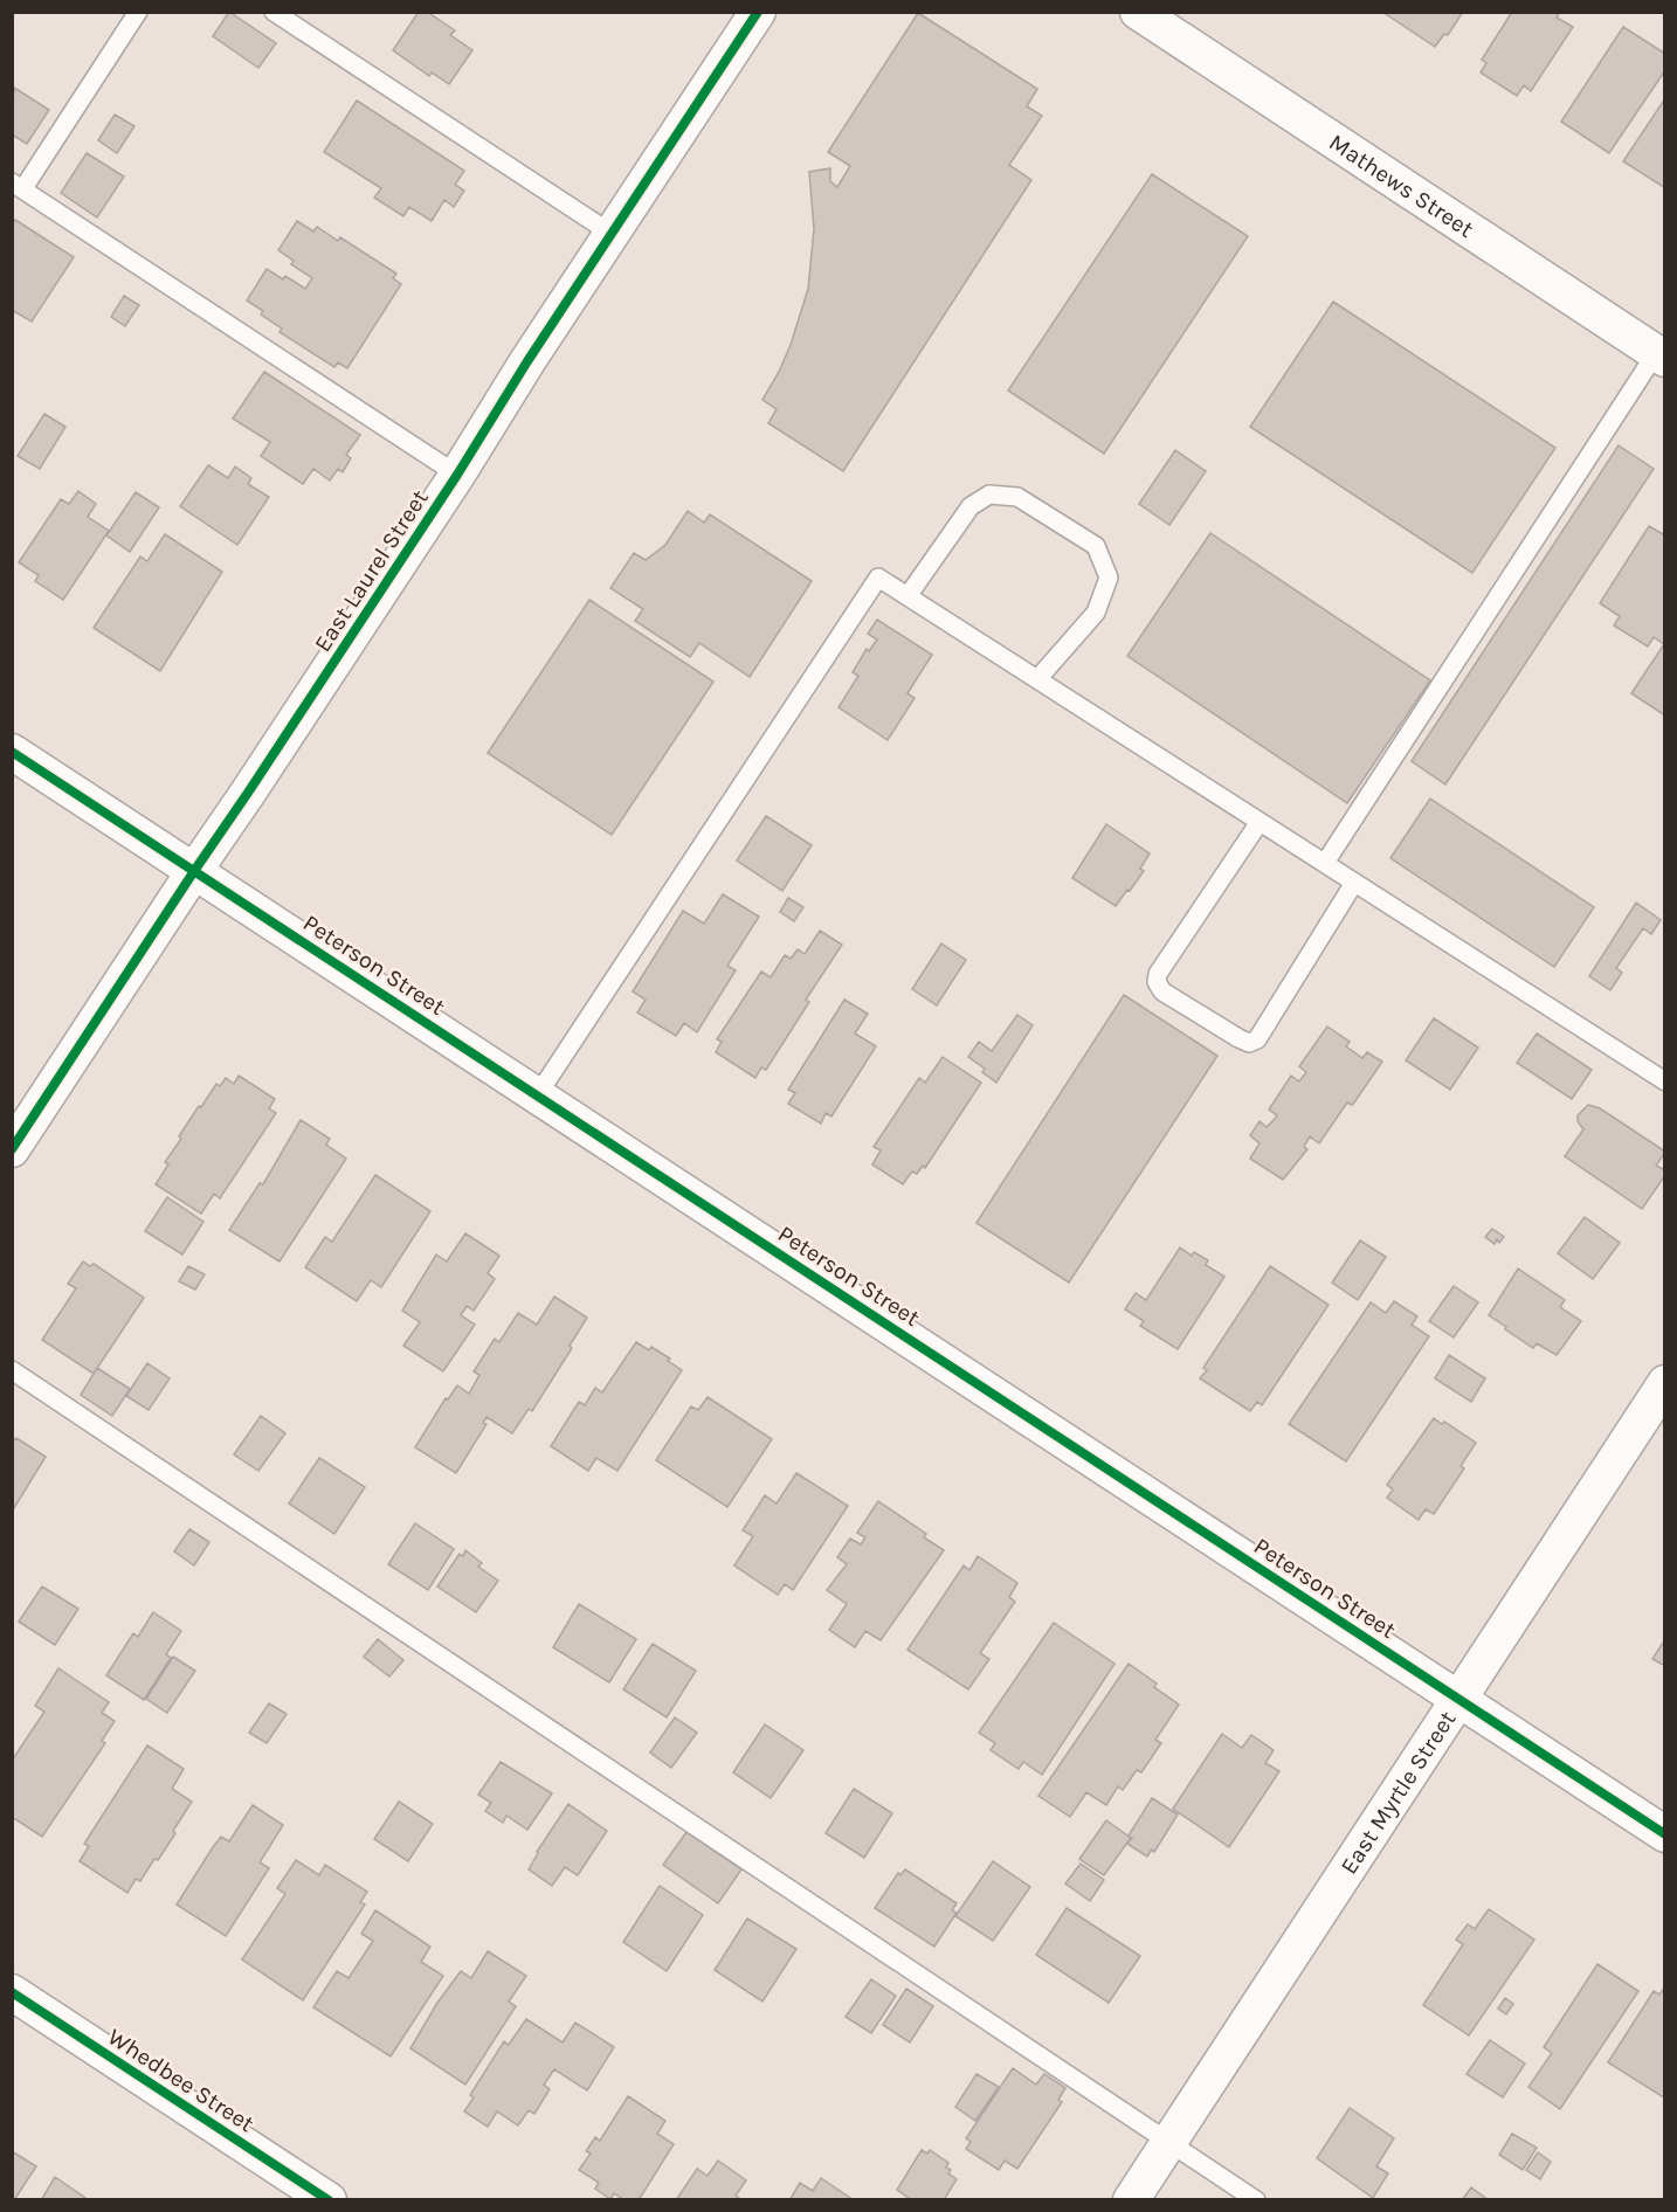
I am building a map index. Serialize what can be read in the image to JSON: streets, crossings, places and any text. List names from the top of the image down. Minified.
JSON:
{"streets":{"street":["Mathews Street","East Laurel Street","Peterson Street","East Myrtle Street","Whedbee Street"]},"crossings":[["East Laurel Street","Peterson Street"],["Peterson Street","East Myrtle Street"]]}
